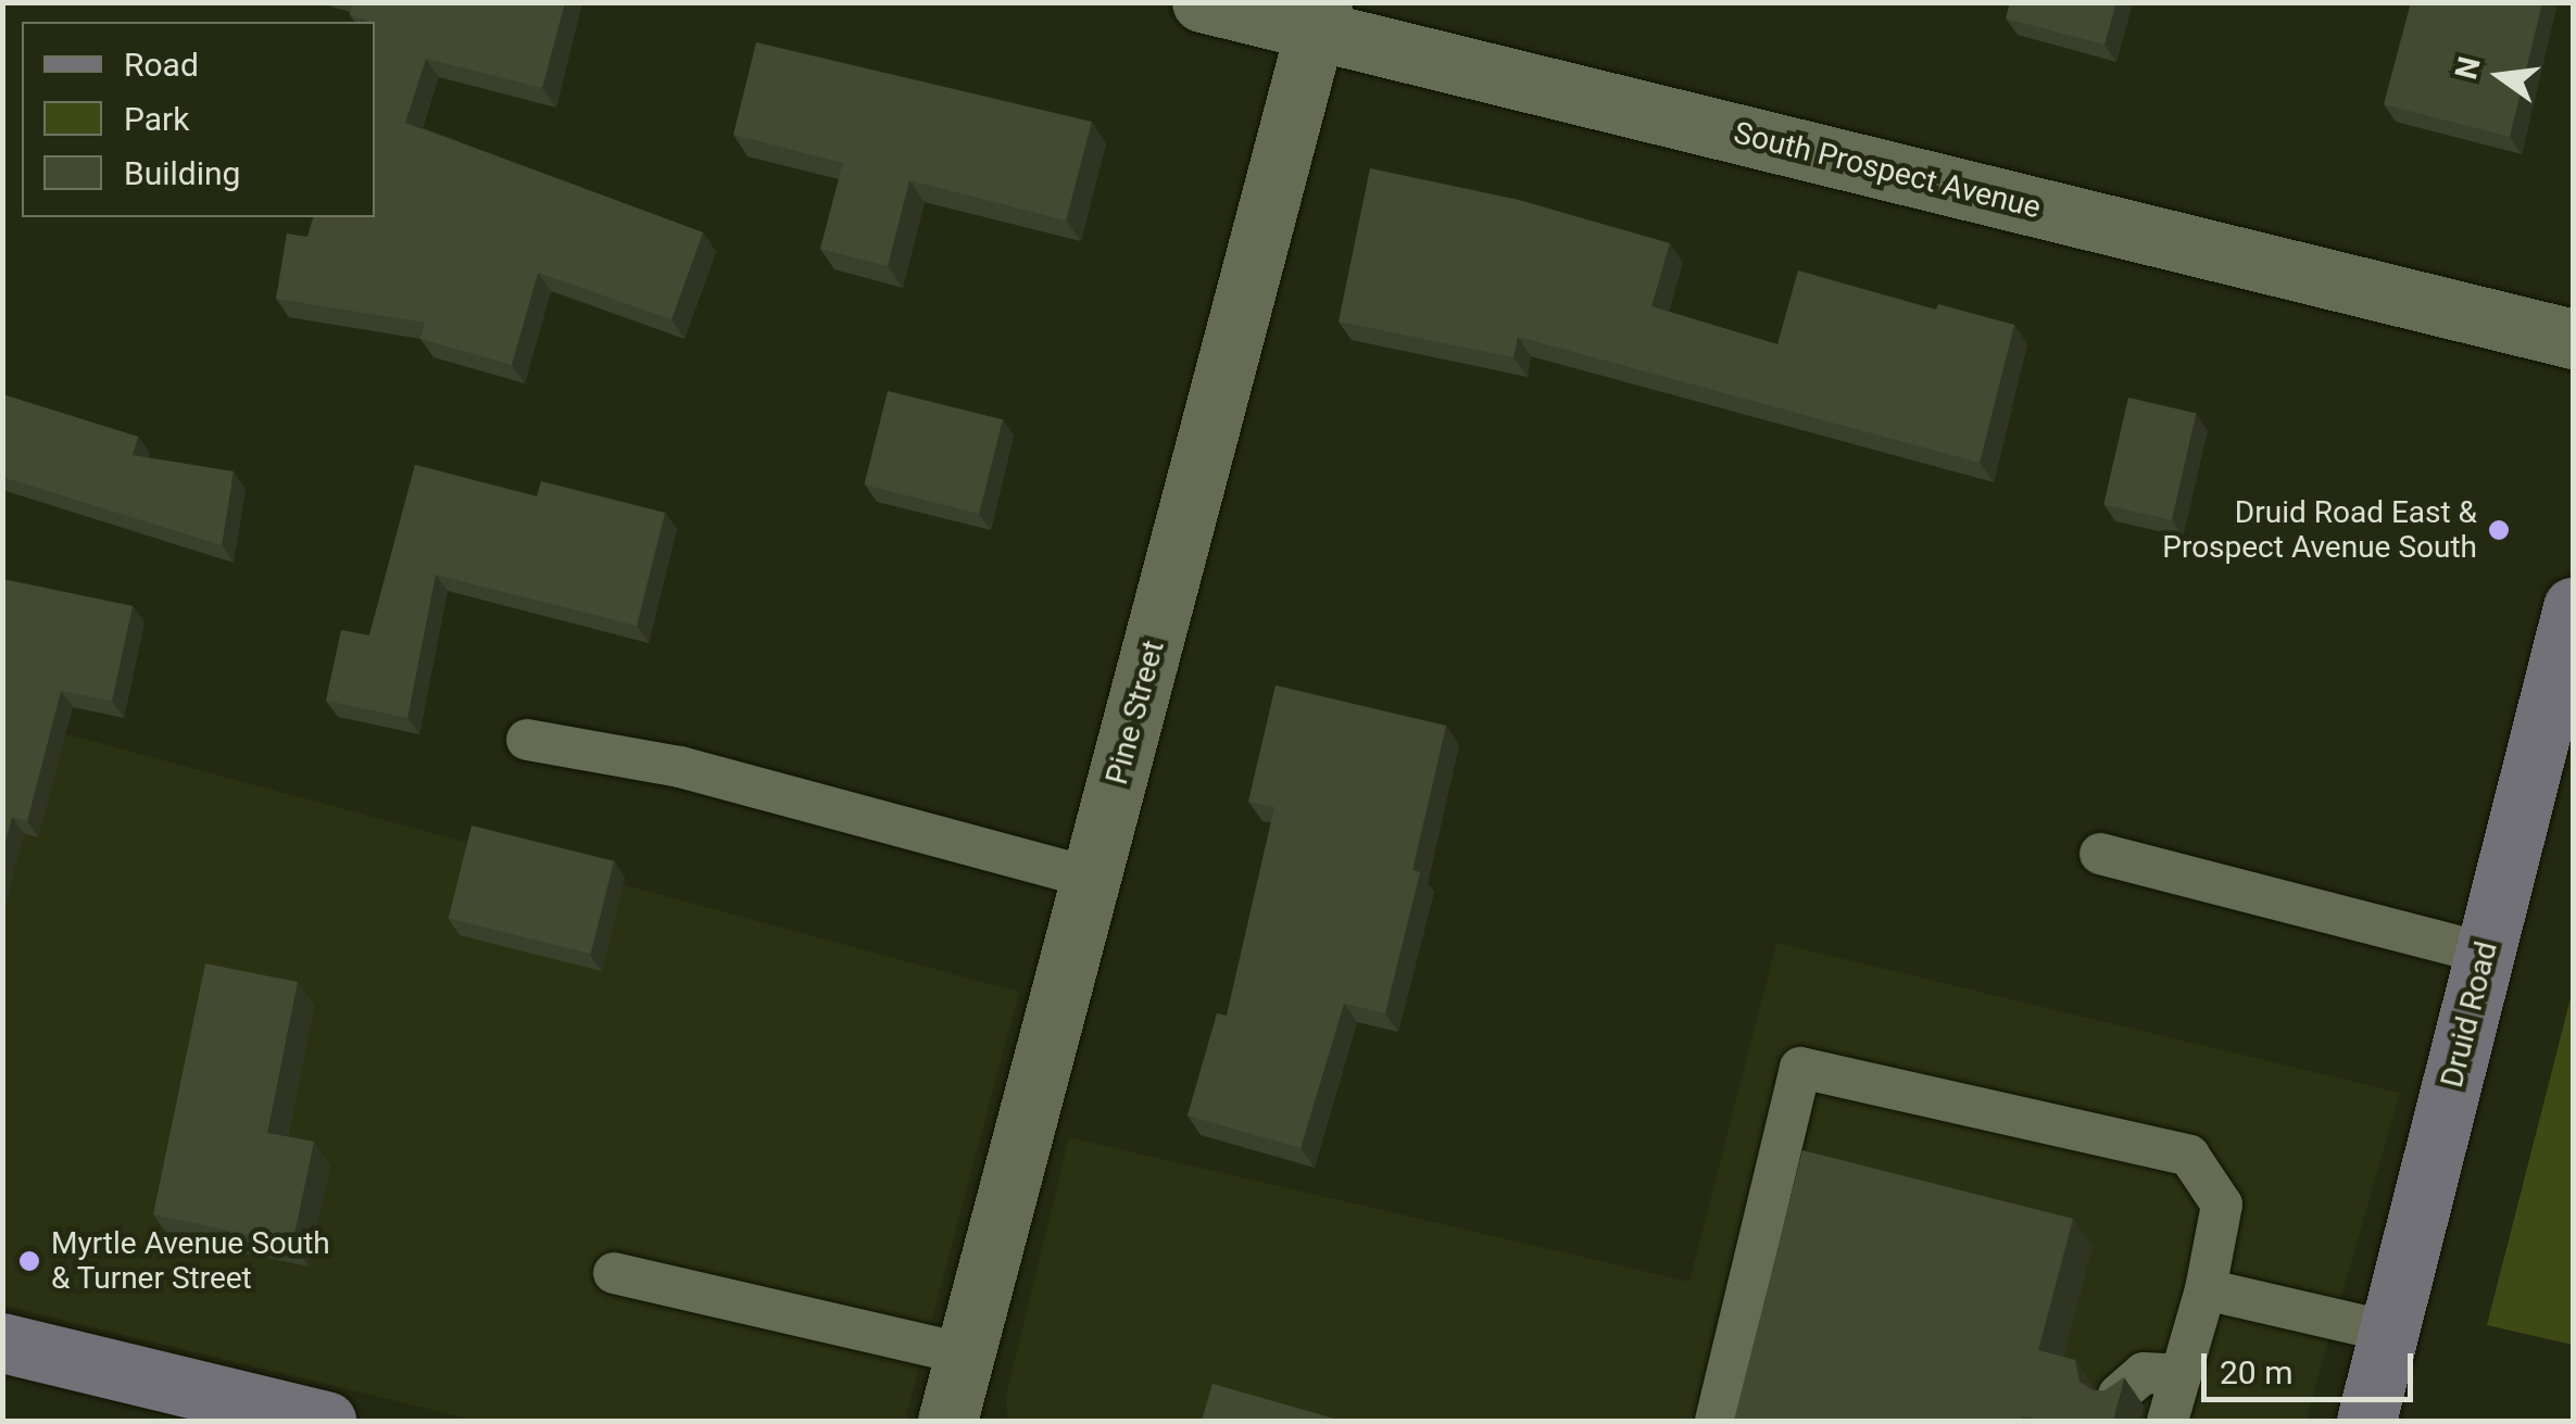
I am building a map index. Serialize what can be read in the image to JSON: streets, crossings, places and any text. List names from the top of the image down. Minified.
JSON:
{"streets":{"street":["South Prospect Avenue","Pine Street","Druid Road"]},"crossings":[["South Prospect Avenue","Pine Street"]],"places":["Druid Road East & Prospect Avenue South","Myrtle Avenue South & Turner Street"],"legend":["Road","Park","Building"],"scale_bar":"20 m","north":"left"}
